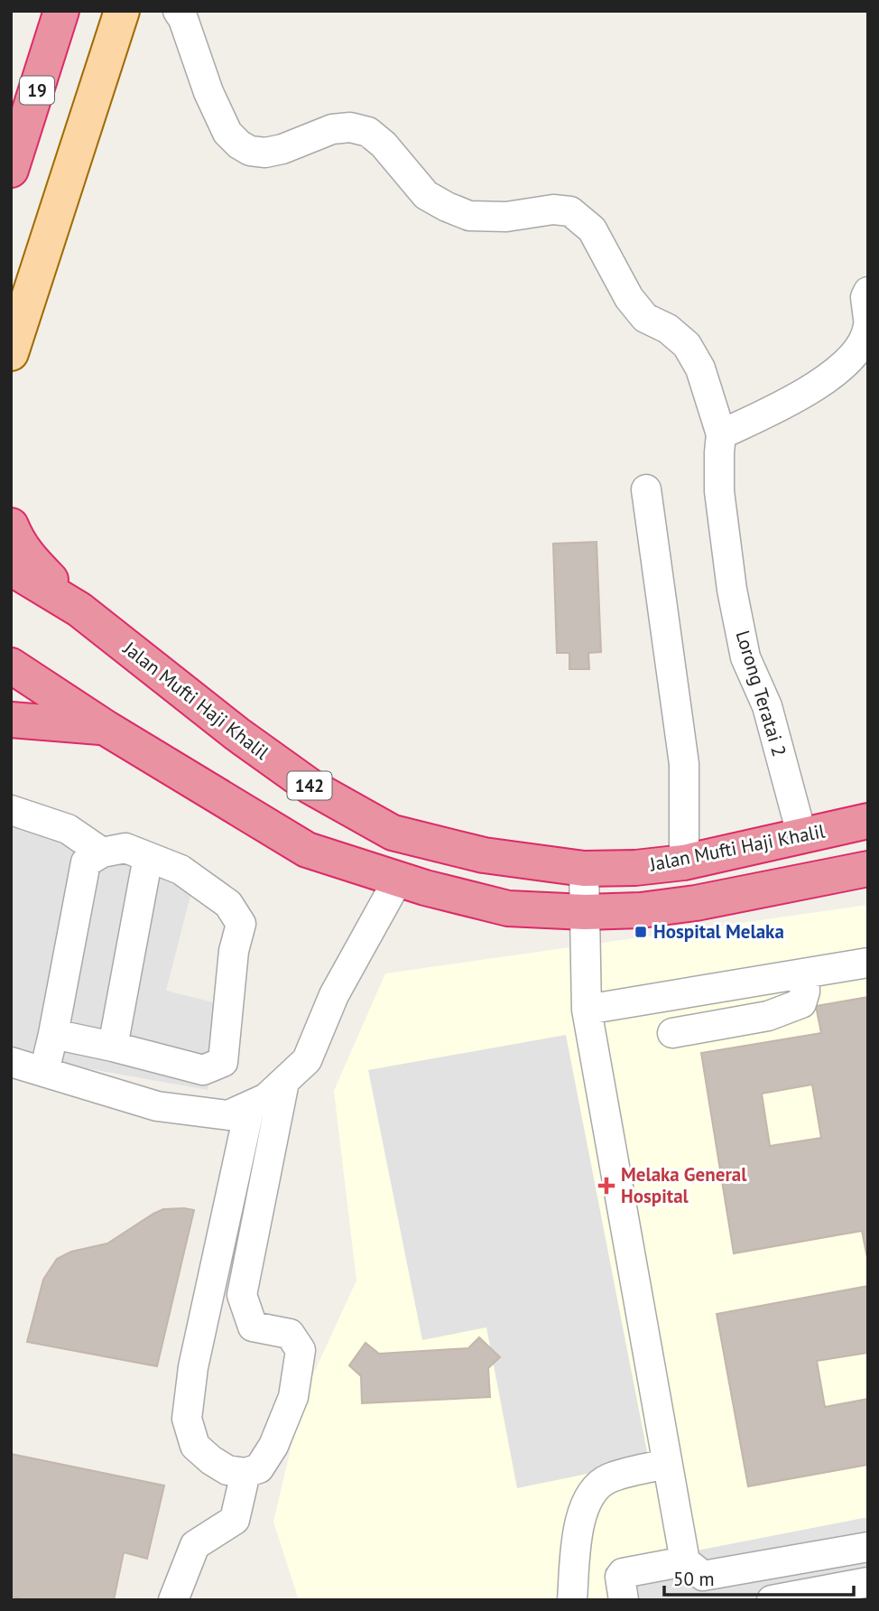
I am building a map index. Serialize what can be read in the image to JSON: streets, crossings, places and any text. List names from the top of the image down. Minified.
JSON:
{"streets":{"highway":["19","Jalan Mufti Haji Khalil","142"],"street":["Lorong Teratai 2"]},"crossings":[["Lorong Teratai 2","Jalan Mufti Haji Khalil"]],"places":{"transit":["Hospital Melaka"],"health":["Melaka General Hospital"]},"scale_bar":"50 m"}
